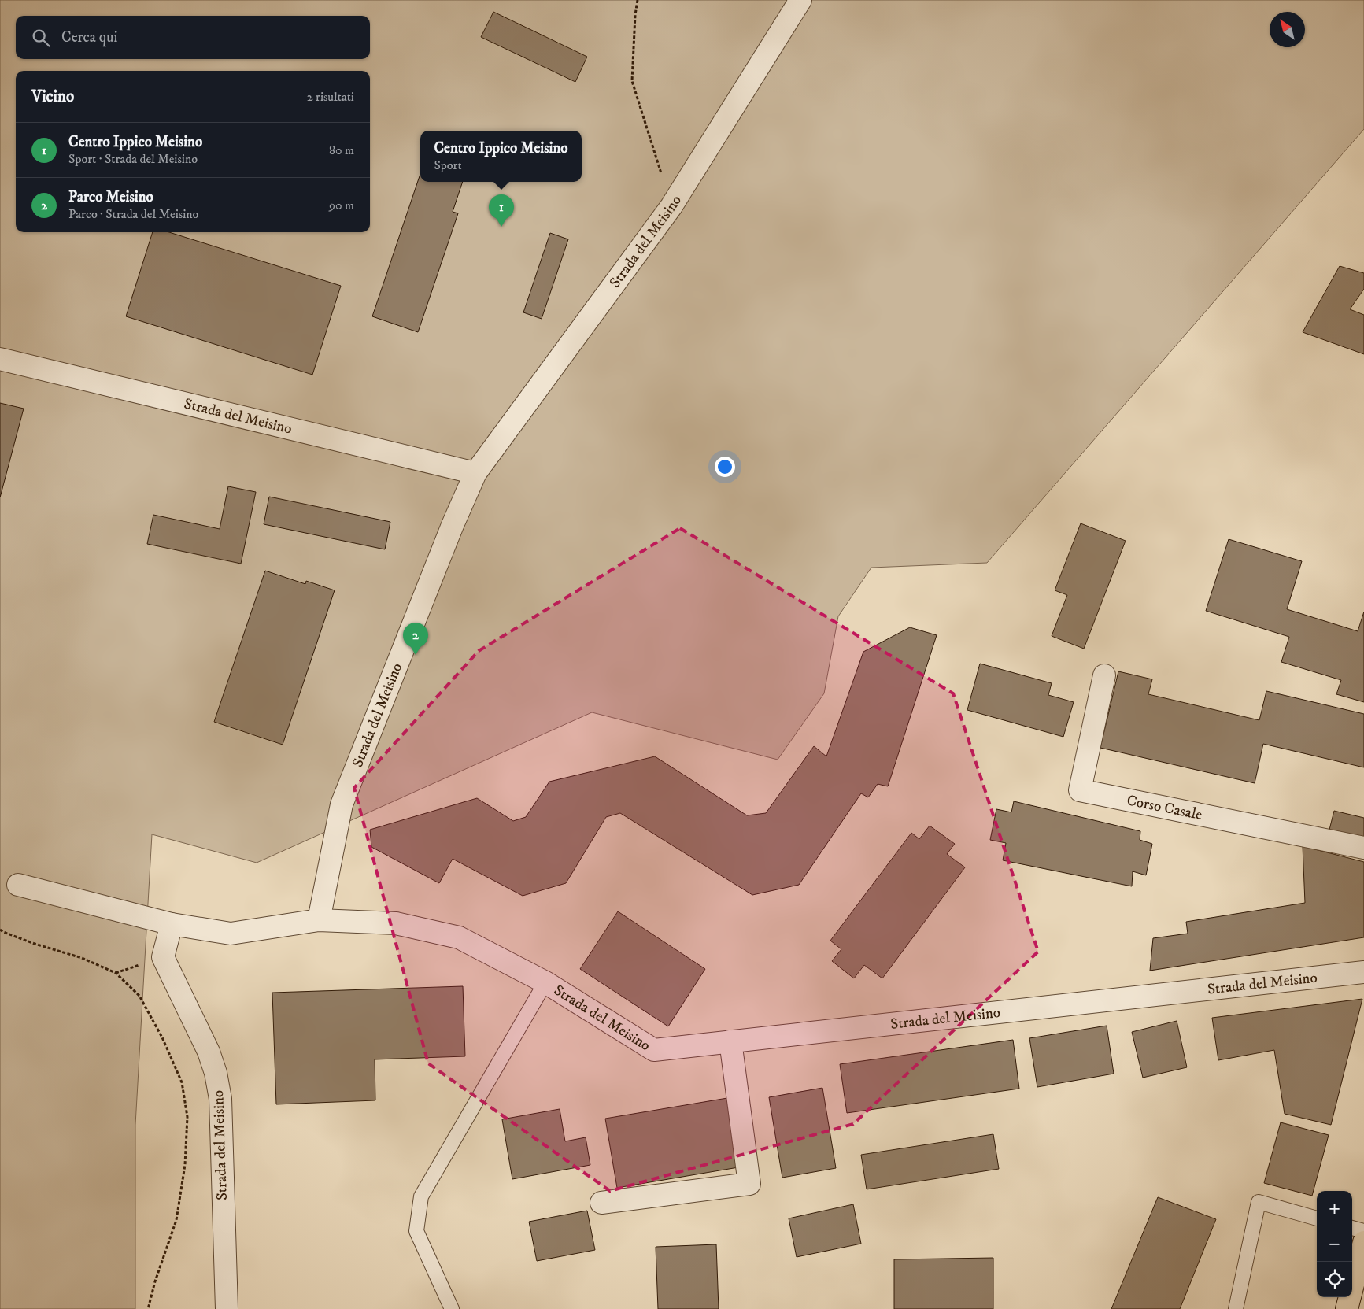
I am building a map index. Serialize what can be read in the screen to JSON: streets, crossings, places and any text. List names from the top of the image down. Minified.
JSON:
{"streets":{"street":["Strada del Meisino","Corso Casale"]},"north":"top left","page":{"search":"Cerca qui","heading":["Vicino","2 risultati"],"list":[{"mark":"1","name":"Centro Ippico Meisino","note":"Sport · Strada del Meisino","value":"80 m"},{"mark":"2","name":"Parco Meisino","note":"Parco · Strada del Meisino","value":"90 m"}],"popup":["Centro Ippico Meisino","Sport"],"pins":["1","2"],"map_buttons":["+","−"]}}
